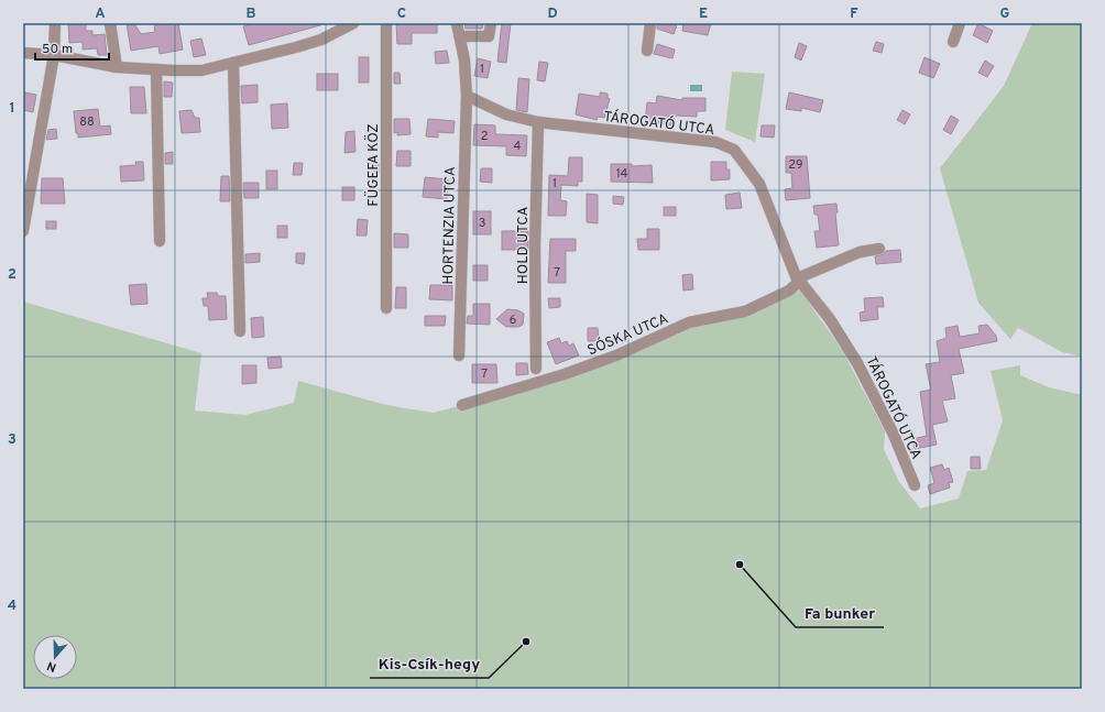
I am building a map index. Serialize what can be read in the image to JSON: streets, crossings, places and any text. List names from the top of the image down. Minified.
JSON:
{"streets":{"street":["TÁROGATÓ UTCA","FÜGEFA KÖZ","HORTENZIA UTCA","HOLD UTCA","SÓSKA UTCA"]},"crossings":[["TÁROGATÓ UTCA","HORTENZIA UTCA"],["TÁROGATÓ UTCA","HOLD UTCA"],["TÁROGATÓ UTCA","SÓSKA UTCA"]],"places":["Fa bunker","Kis-Csík-hegy"],"house_numbers":["1","88","2","4","29","14","1","3","7","6","7"],"scale_bar":"50 m","north":"bottom","grid":{"columns":["A","B","C","D","E","F","G"],"rows":["1","2","3","4"]}}
